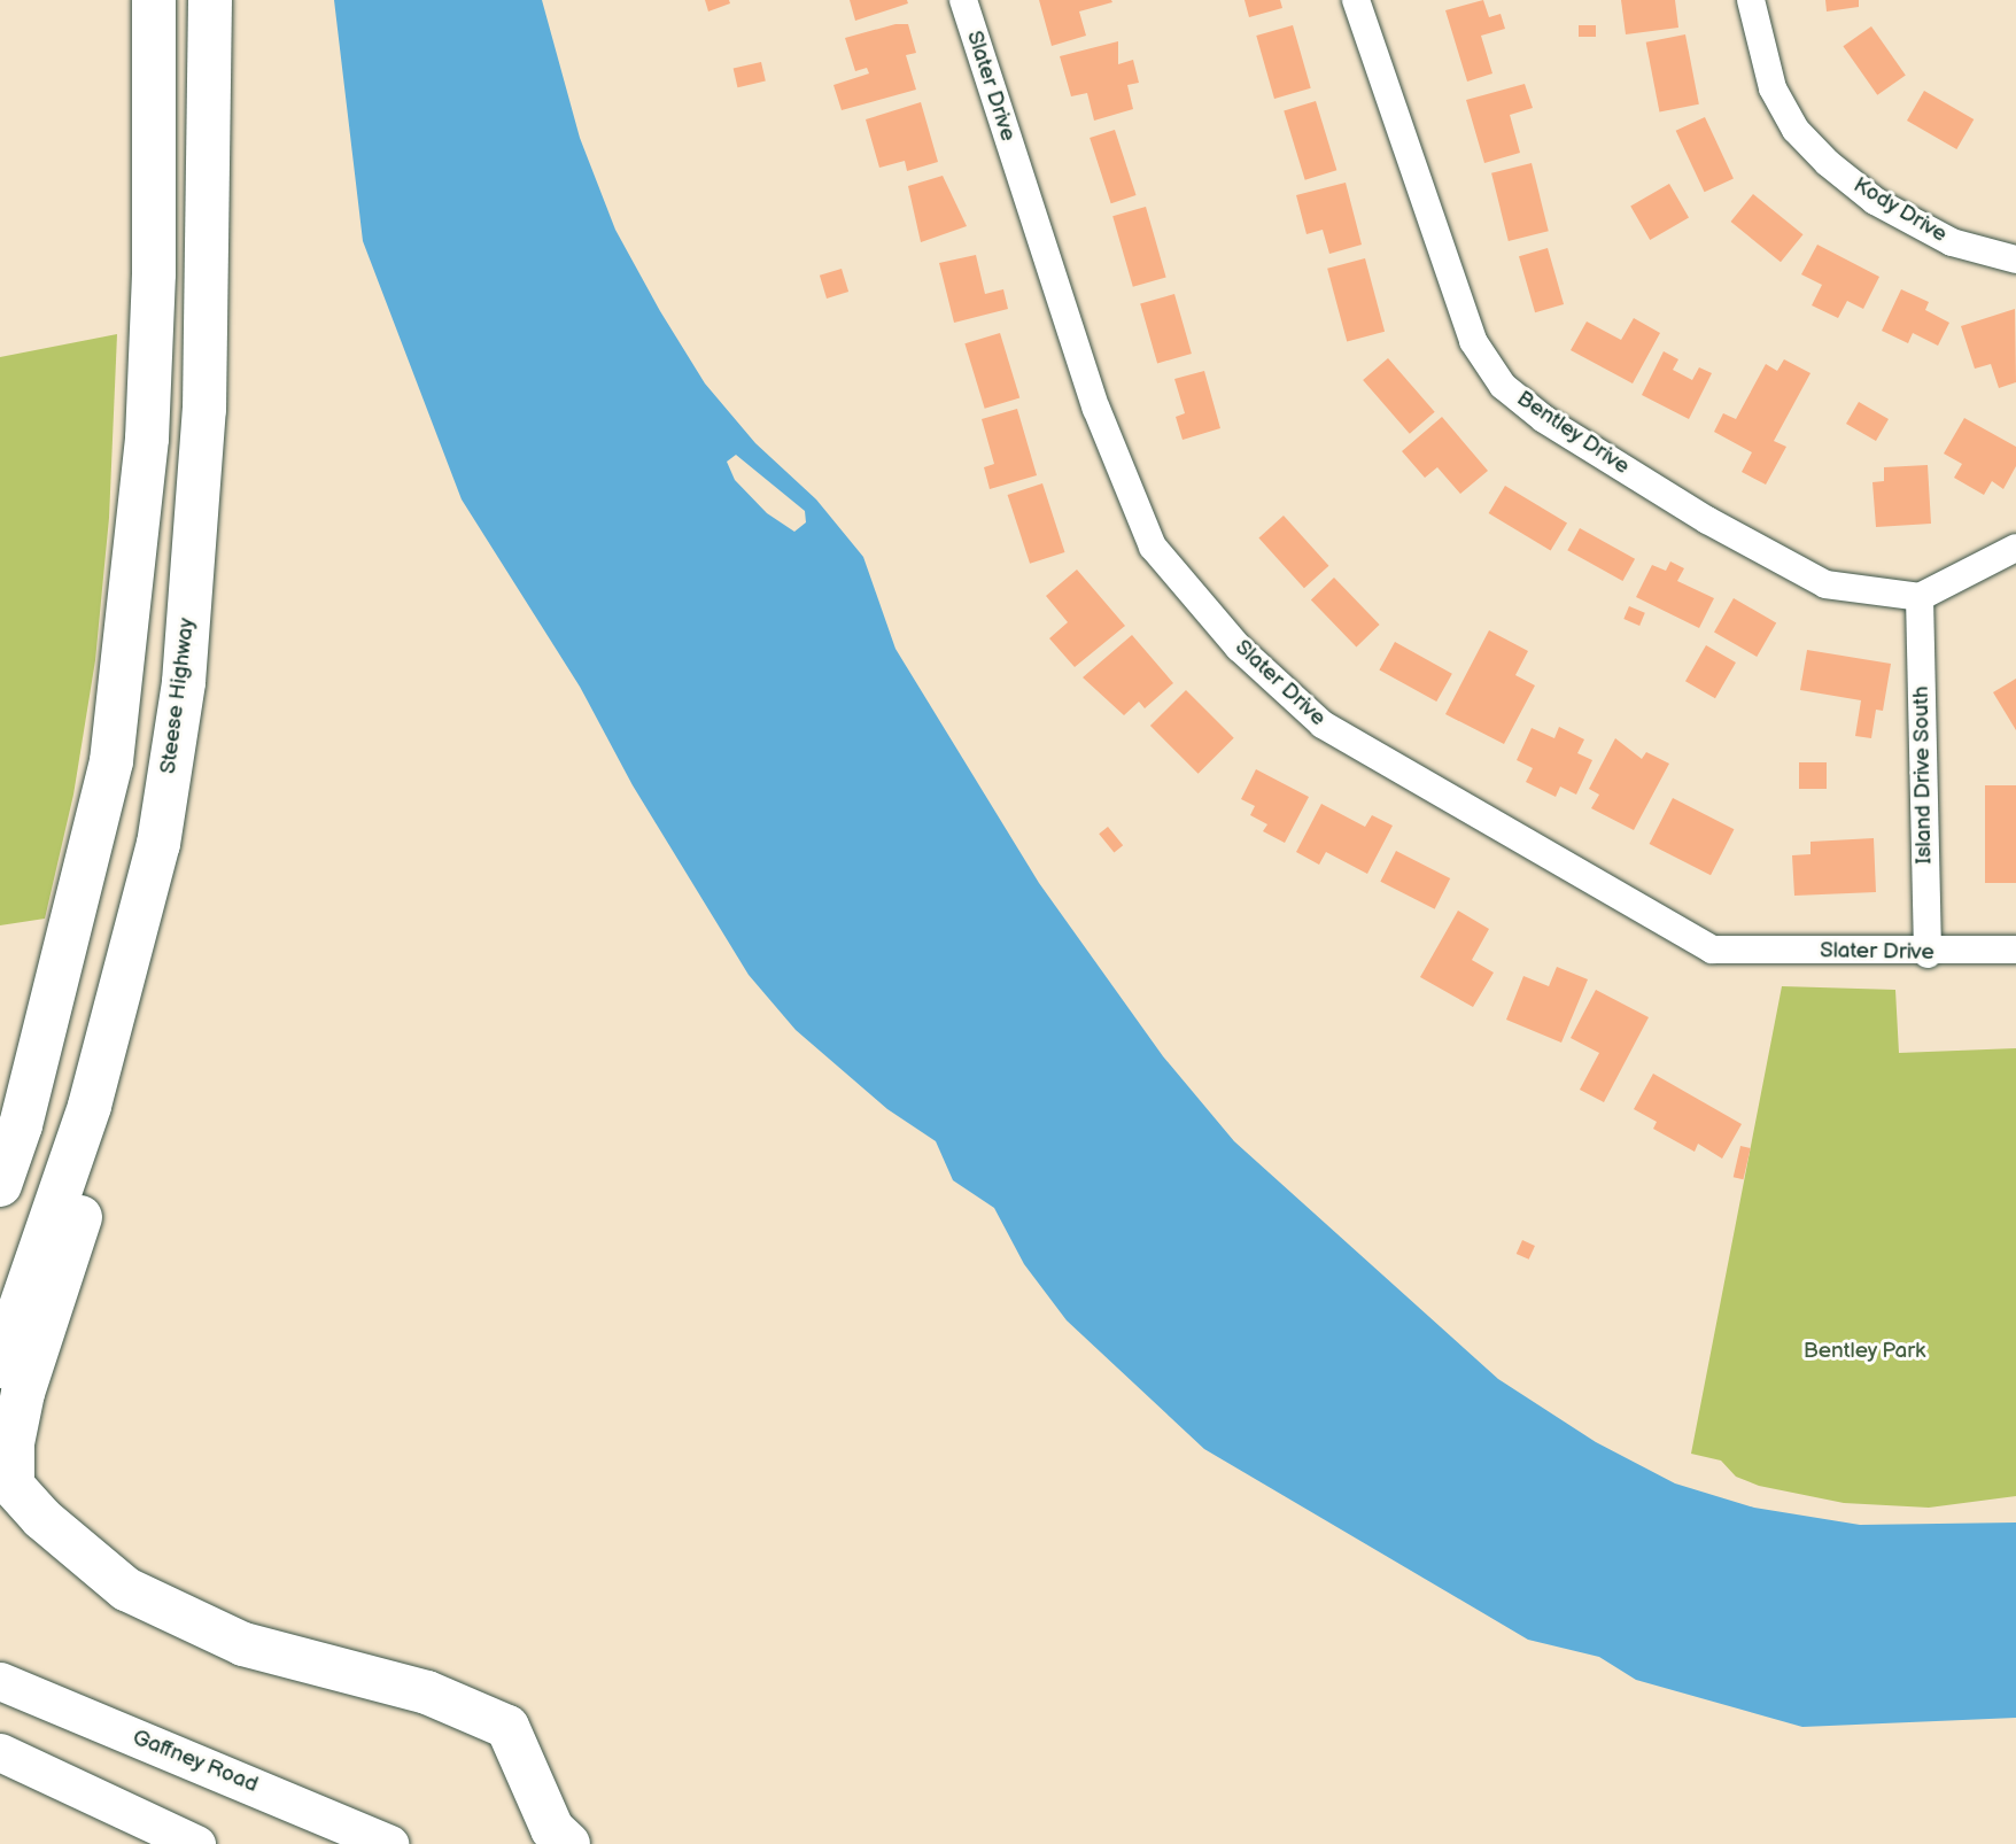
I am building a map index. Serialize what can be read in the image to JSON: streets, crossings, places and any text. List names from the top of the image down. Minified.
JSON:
{"streets":{"highway":["Steese Highway"],"main road":["Gaffney Road"],"street":["Slater Drive","Kody Drive","Bentley Drive","Island Drive South"]},"crossings":[["Slater Drive","Island Drive South"],["Bentley Drive","Island Drive South"]],"parks":["Bentley Park"]}
